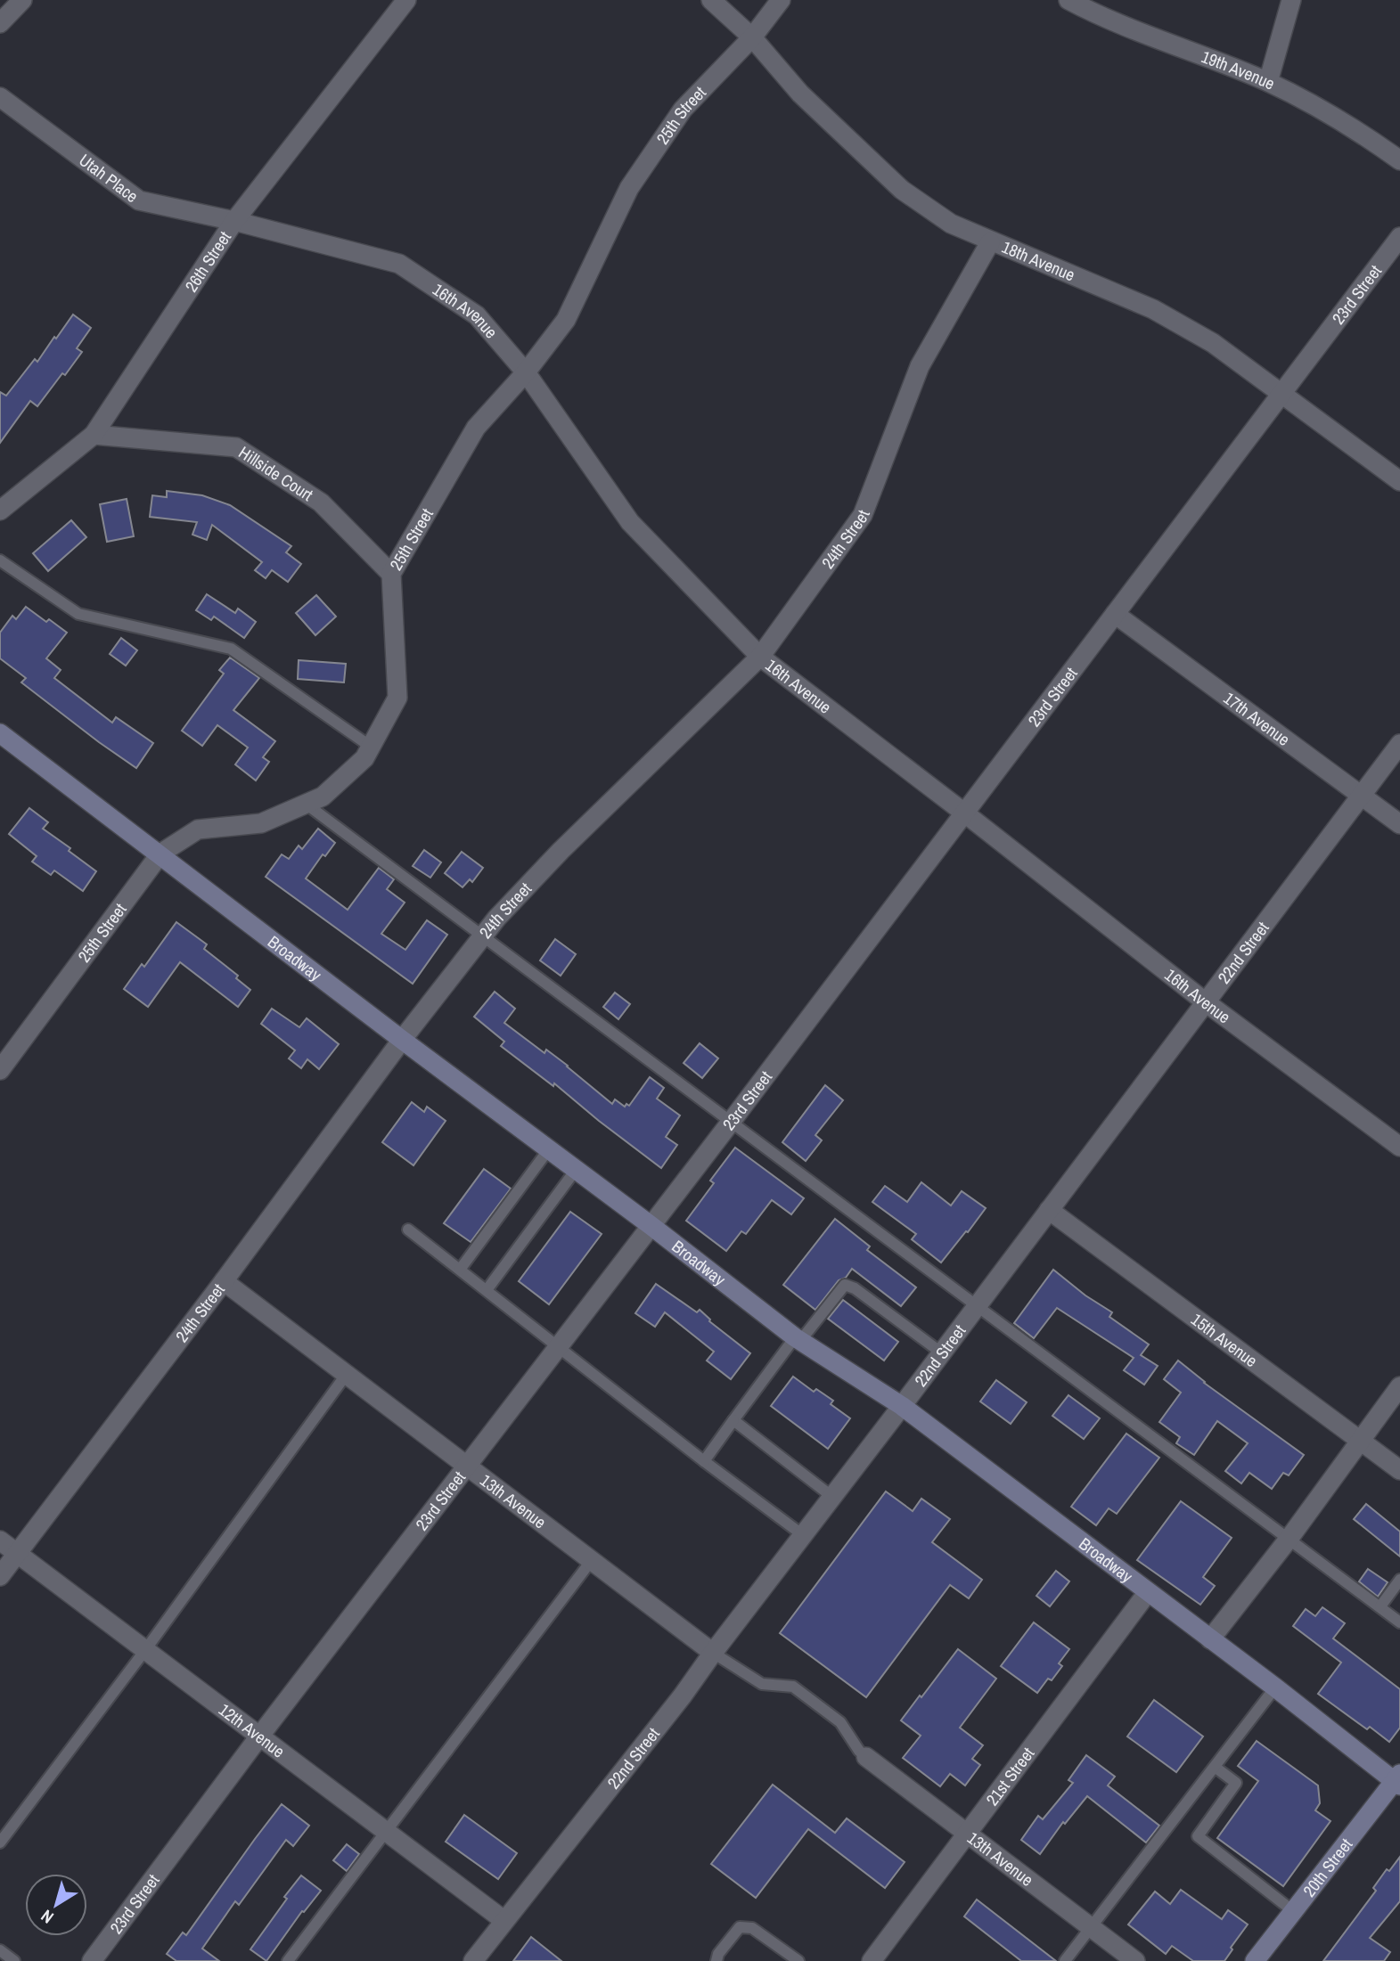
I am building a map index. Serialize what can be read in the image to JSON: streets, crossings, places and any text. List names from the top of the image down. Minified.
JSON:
{"streets":{"main road":["Broadway","20th Street"],"street":["19th Avenue","25th Street","Utah Place","26th Street","18th Avenue","23rd Street","16th Avenue","Hillside Court","24th Street","17th Avenue","22nd Street","15th Avenue","13th Avenue","12th Avenue","21st Street"]},"crossings":[["25th Street","18th Avenue"],["25th Street","16th Avenue"],["25th Street","Hillside Court"],["25th Street","Broadway"],["Utah Place","26th Street"],["Utah Place","16th Avenue"],["26th Street","16th Avenue"],["26th Street","Hillside Court"],["18th Avenue","23rd Street"],["18th Avenue","24th Street"],["23rd Street","16th Avenue"],["23rd Street","17th Avenue"],["23rd Street","Broadway"],["23rd Street","13th Avenue"],["23rd Street","12th Avenue"],["16th Avenue","24th Street"],["16th Avenue","22nd Street"],["24th Street","Broadway"],["24th Street","13th Avenue"],["24th Street","12th Avenue"],["17th Avenue","22nd Street"],["22nd Street","Broadway"],["22nd Street","15th Avenue"],["22nd Street","13th Avenue"],["22nd Street","12th Avenue"],["Broadway","21st Street"],["Broadway","20th Street"],["13th Avenue","21st Street"]],"north":"bottom left"}
